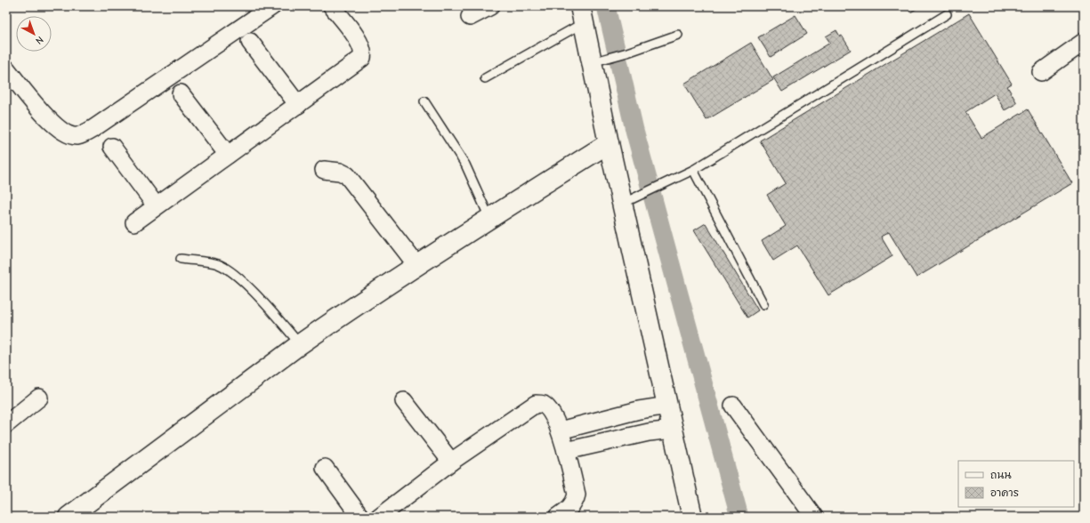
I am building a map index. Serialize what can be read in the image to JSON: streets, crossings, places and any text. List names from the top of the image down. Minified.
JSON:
{"legend":["ถนน","อาคาร"],"north":"bottom right"}
